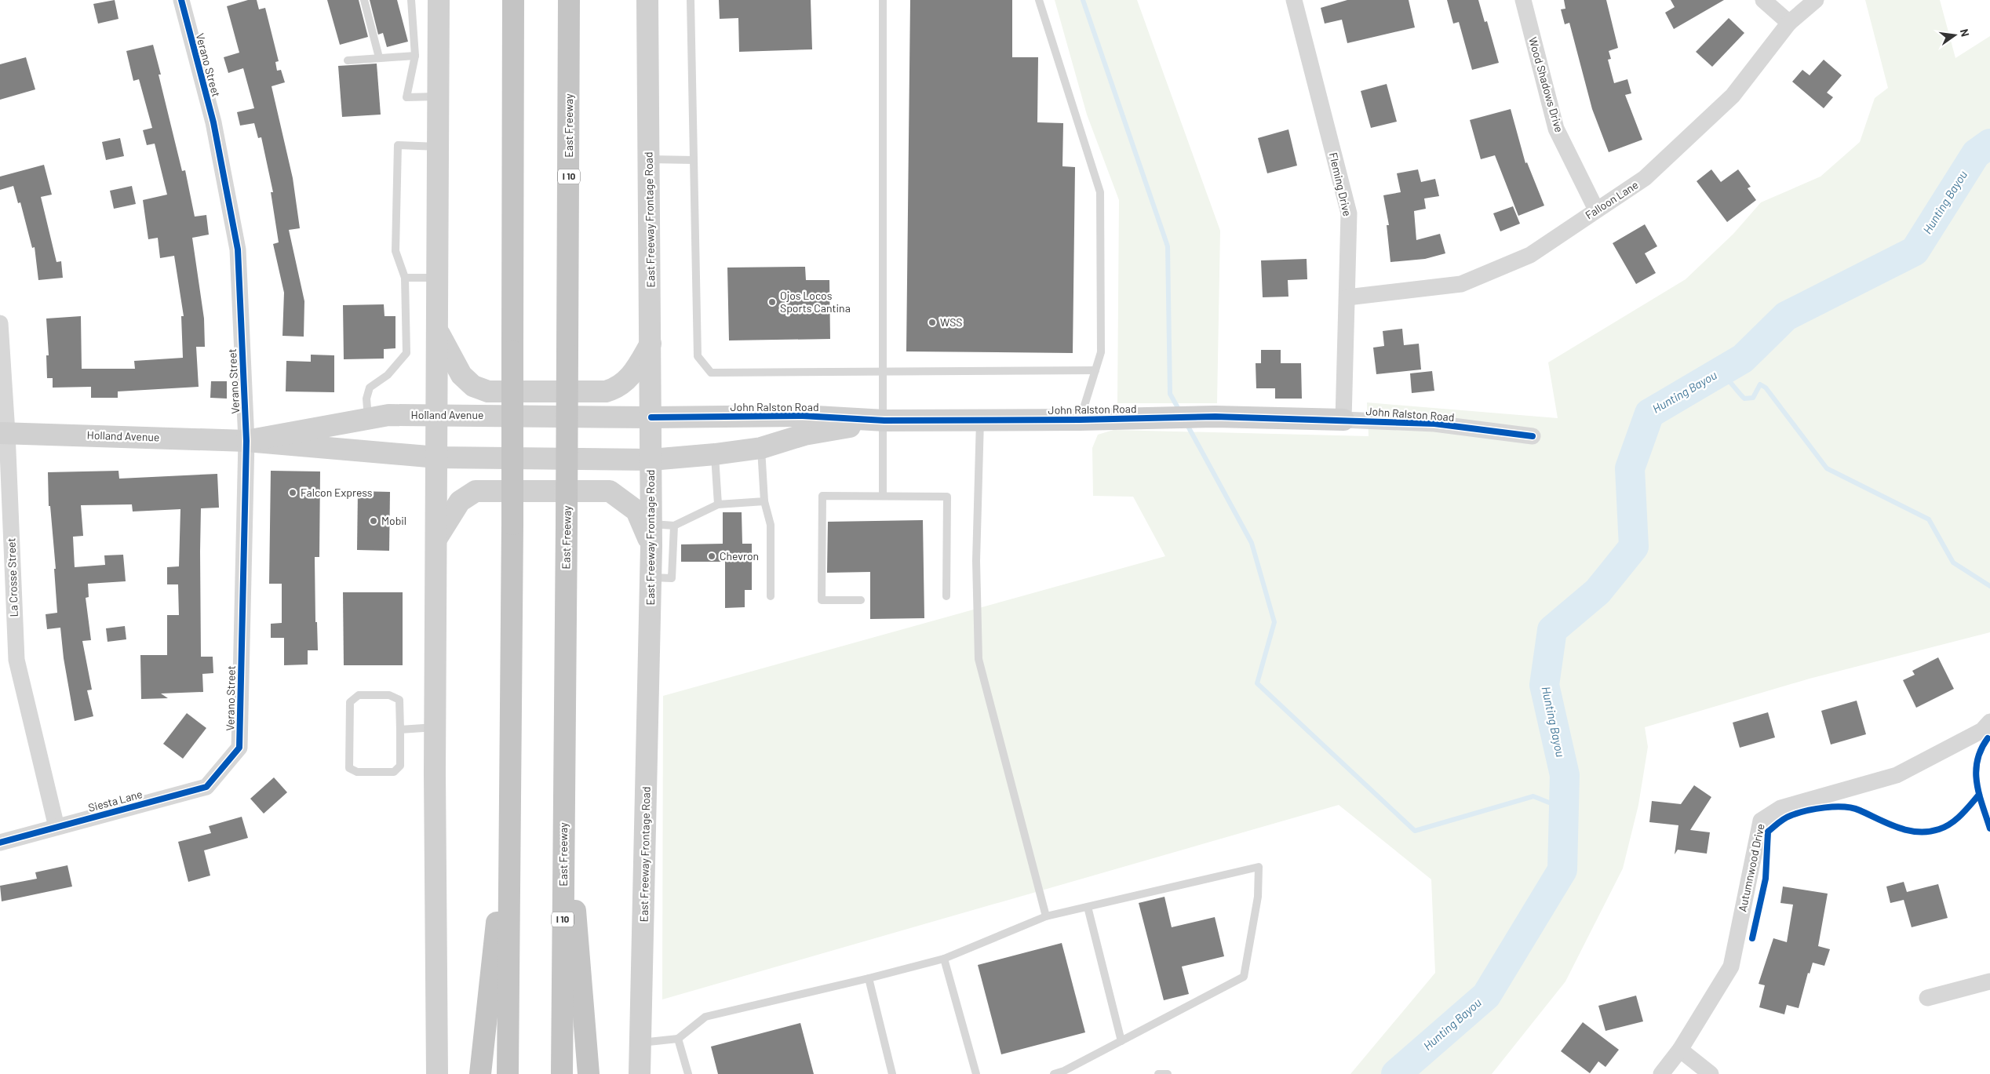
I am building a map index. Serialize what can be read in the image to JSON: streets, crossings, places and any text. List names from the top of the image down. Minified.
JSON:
{"streets":{"highway":["East Freeway","I 10"],"main road":["East Freeway Frontage Road","John Ralston Road","Holland Avenue"],"street":["Verano Street","Wood Shadows Drive","Fleming Drive","Falloon Lane","La Crosse Street","Siesta Lane","Autumnwood Drive"]},"crossings":[["Verano Street","Holland Avenue"],["Verano Street","Siesta Lane"],["Wood Shadows Drive","Falloon Lane"],["Fleming Drive","Falloon Lane"],["Fleming Drive","John Ralston Road"],["East Freeway Frontage Road","John Ralston Road"],["East Freeway Frontage Road","Holland Avenue"],["John Ralston Road","Holland Avenue"],["Holland Avenue","La Crosse Street"],["La Crosse Street","Siesta Lane"]],"water":["Hunting Bayou"],"places":["Ojos Locos Sports Cantina","WSS","Falcon Express","Mobil","Chevron"],"north":"right"}
